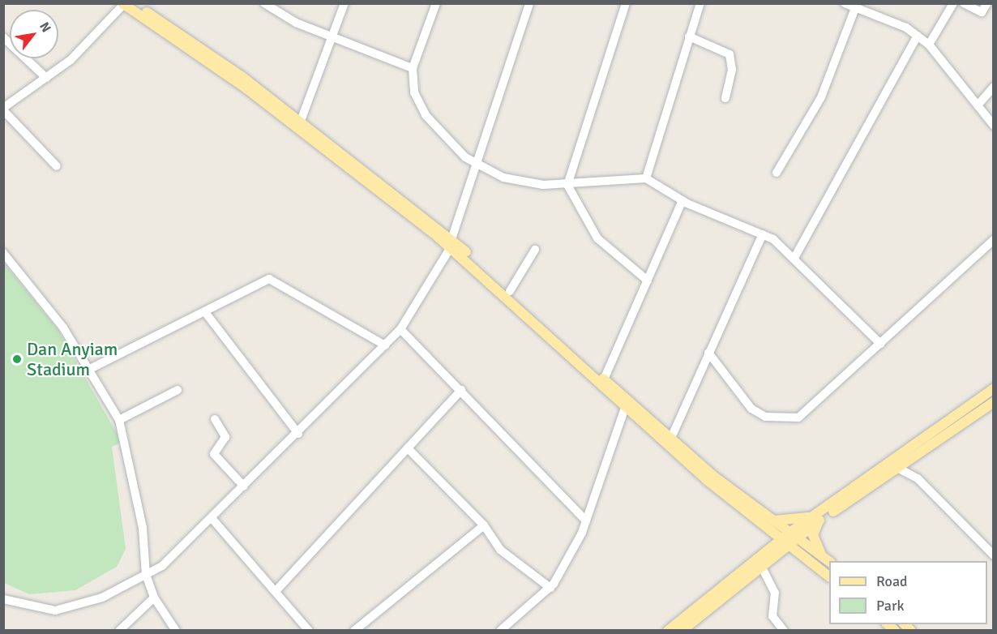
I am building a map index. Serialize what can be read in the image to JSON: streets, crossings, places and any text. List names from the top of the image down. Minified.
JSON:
{"places":["Dan Anyiam Stadium"],"legend":["Road","Park"],"north":"top right"}
